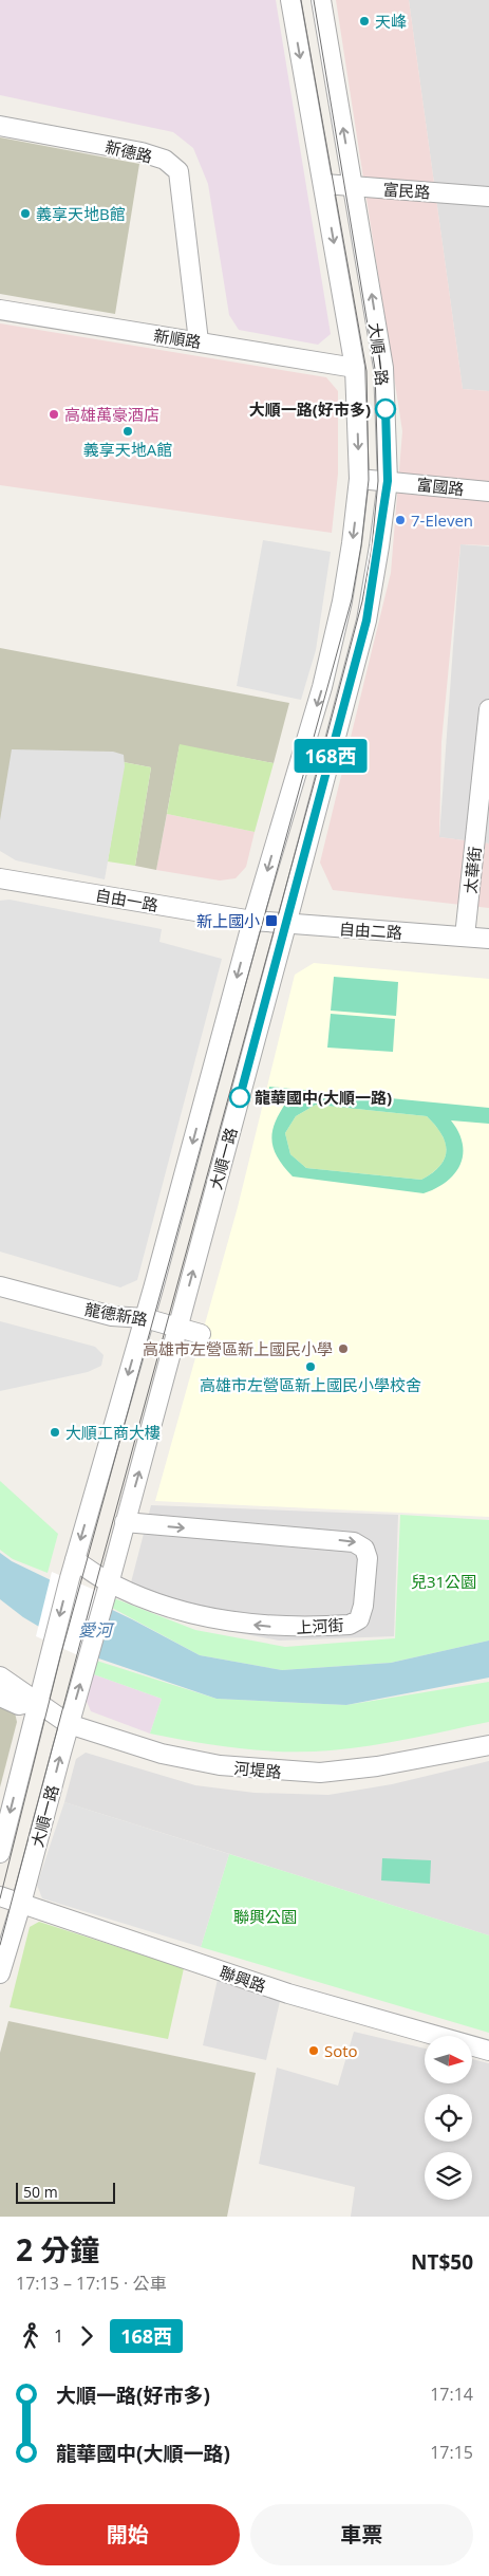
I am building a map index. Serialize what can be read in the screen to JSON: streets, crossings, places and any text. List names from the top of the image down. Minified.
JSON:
{"streets":{"street":["新德路","富民路","新順路","大順一路","富國路","太華街","自由一路","自由二路","龍德新路","上河街","河堤路","聯興路"]},"crossings":[["新德路","新順路"],["富民路","大順一路"],["新順路","大順一路"],["大順一路","富國路"],["大順一路","自由一路"],["大順一路","自由二路"],["大順一路","龍德新路"],["大順一路","上河街"],["大順一路","河堤路"],["大順一路","聯興路"],["太華街","自由二路"],["自由一路","自由二路"]],"water":["愛河"],"parks":["兒31公園","聯興公園"],"places":{"other":["天峰","義享天地B館","大順一路(好市多)","高雄萬豪酒店","義享天地A館","7-Eleven","龍華國中(大順一路)","高雄市左營區新上國民小學","高雄市左營區新上國民小學校舍","大順工商大樓","Soto"],"transit":["新上國小"]},"lines":["bus line 168西"],"scale_bar":"50 m","north":"right","page":{"on_map":"168西","scale":"50 m","heading":["2 分鐘","17:13 – 17:15 · 公車","NT$50"],"legs":["1","168西"],"list":[{"name":"大順一路(好市多)","value":"17:14"},{"name":"龍華國中(大順一路)","value":"17:15"}],"buttons":["開始","車票"]}}
